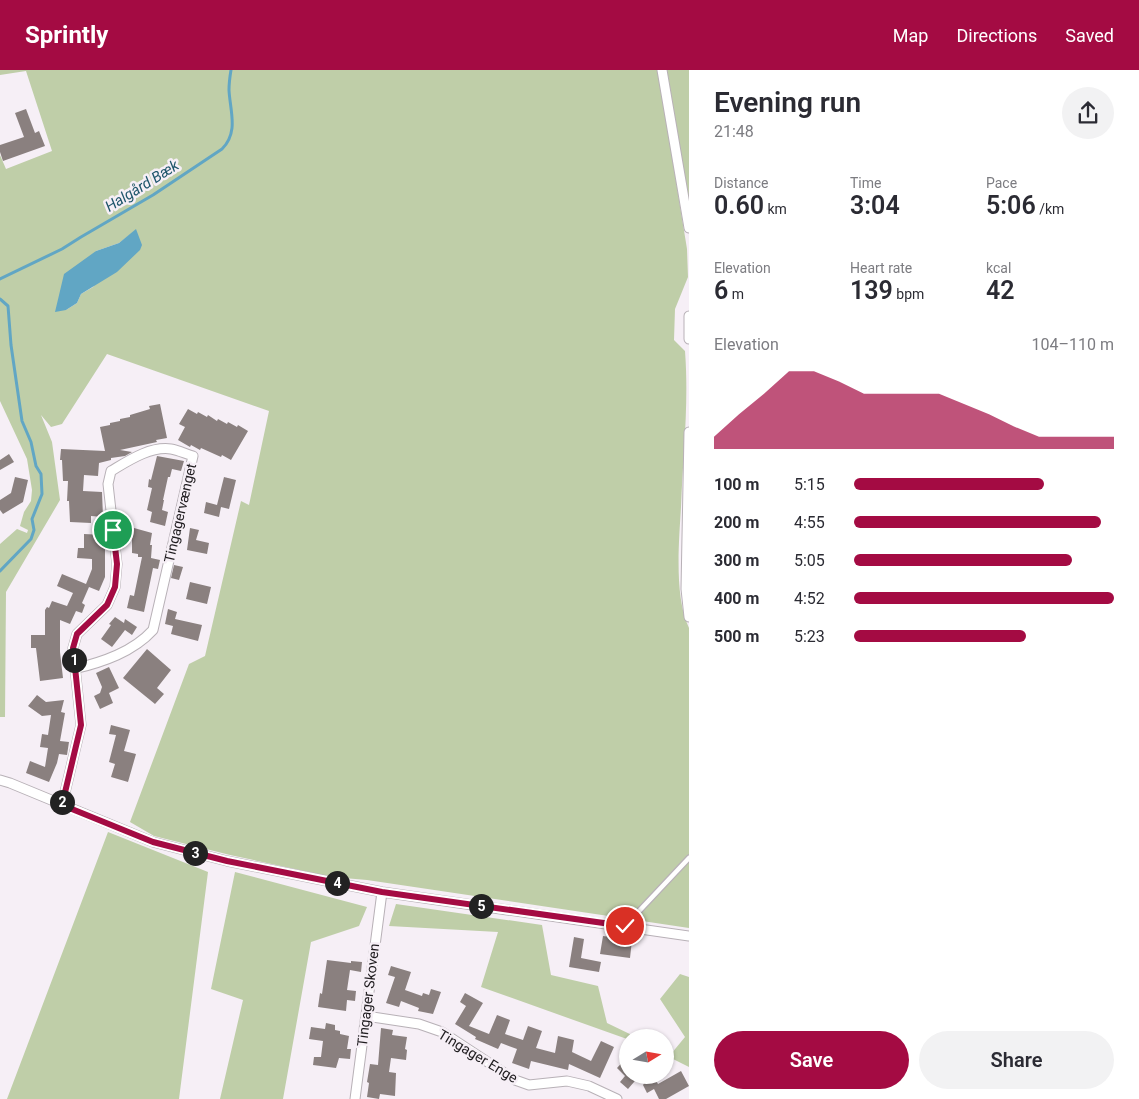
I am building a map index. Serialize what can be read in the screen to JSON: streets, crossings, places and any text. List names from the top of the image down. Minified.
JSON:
{"streets":{"street":["Tingagervænget","Tingager Skoven","Tingager Enge"]},"crossings":[["Tingager Skoven","Tingager Enge"]],"water":["Halgård Bæk"],"north":"right","page":{"header":"Sprintly","nav":["Map","Directions","Saved"],"heading":["Evening run","21:48"],"stats":[["Distance","0.60 km"],["Time","3:04"],["Pace","5:06 /km"],["Elevation","6 m"],["Heart rate","139 bpm"],["kcal","42"]],"chart":["Elevation","104–110 m"],"list":[{"name":"100 m","note":"5:15"},{"name":"200 m","note":"4:55"},{"name":"300 m","note":"5:05"},{"name":"400 m","note":"4:52"},{"name":"500 m","note":"5:23"}],"pins":["1","2","3","4","5"],"buttons":["Save","Share"]}}
